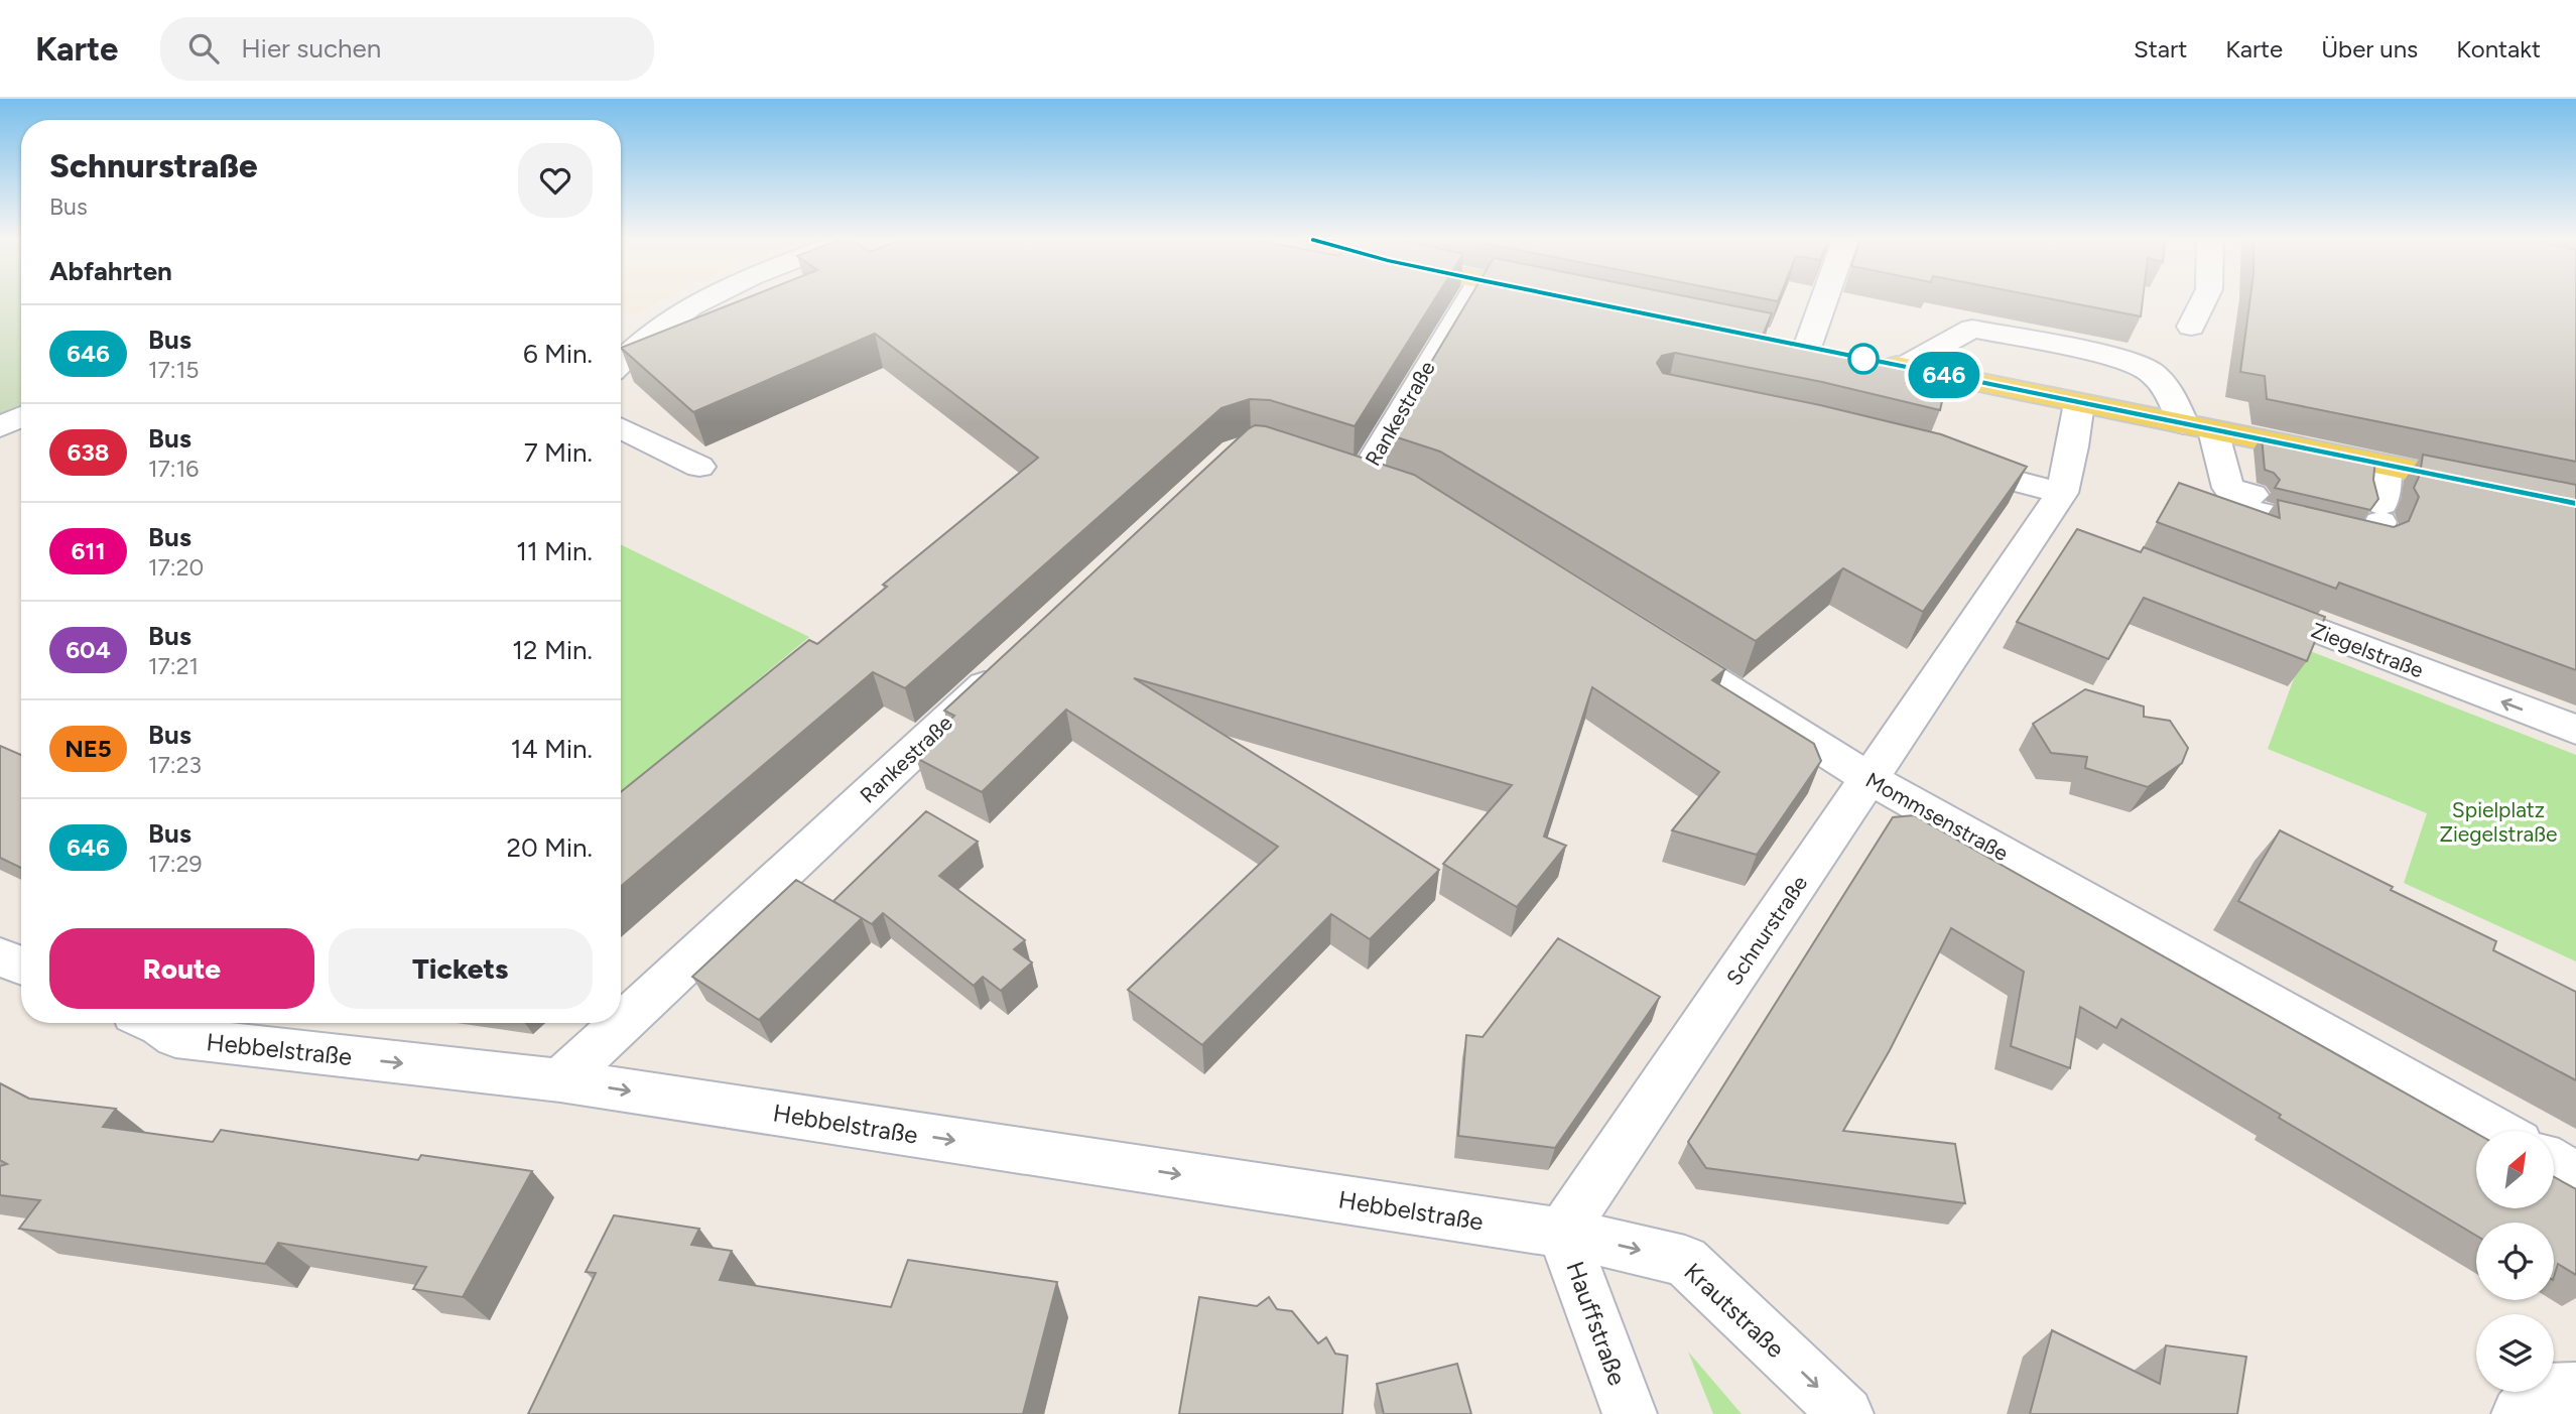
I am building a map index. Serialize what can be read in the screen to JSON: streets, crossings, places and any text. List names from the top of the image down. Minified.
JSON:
{"streets":{"street":["Rankestraße","Ziegelstraße","Mommsenstraße","Schnurstraße","Hebbelstraße","Krautstraße","Hauffstraße"]},"crossings":[["Rankestraße","Hebbelstraße"],["Mommsenstraße","Schnurstraße"],["Schnurstraße","Hebbelstraße"],["Schnurstraße","Krautstraße"],["Schnurstraße","Hauffstraße"],["Hebbelstraße","Krautstraße"],["Hebbelstraße","Hauffstraße"],["Krautstraße","Hauffstraße"]],"one_way":["Ziegelstraße","Hebbelstraße","Krautstraße"],"parks":["Spielplatz Ziegelstraße"],"lines":["bus line 646"],"north":"top right","page":{"header":"Karte","search":"Hier suchen","nav":["Start","Karte","Über uns","Kontakt"],"on_map":"646","heading":[["Schnurstraße","Bus"],"Abfahrten"],"list":[{"mark":"646","name":"Bus","note":"17:15","value":"6 Min."},{"mark":"638","name":"Bus","note":"17:16","value":"7 Min."},{"mark":"611","name":"Bus","note":"17:20","value":"11 Min."},{"mark":"604","name":"Bus","note":"17:21","value":"12 Min."},{"mark":"NE5","name":"Bus","note":"17:23","value":"14 Min."},{"mark":"646","name":"Bus","note":"17:29","value":"20 Min."}],"buttons":["Route","Tickets"]}}
